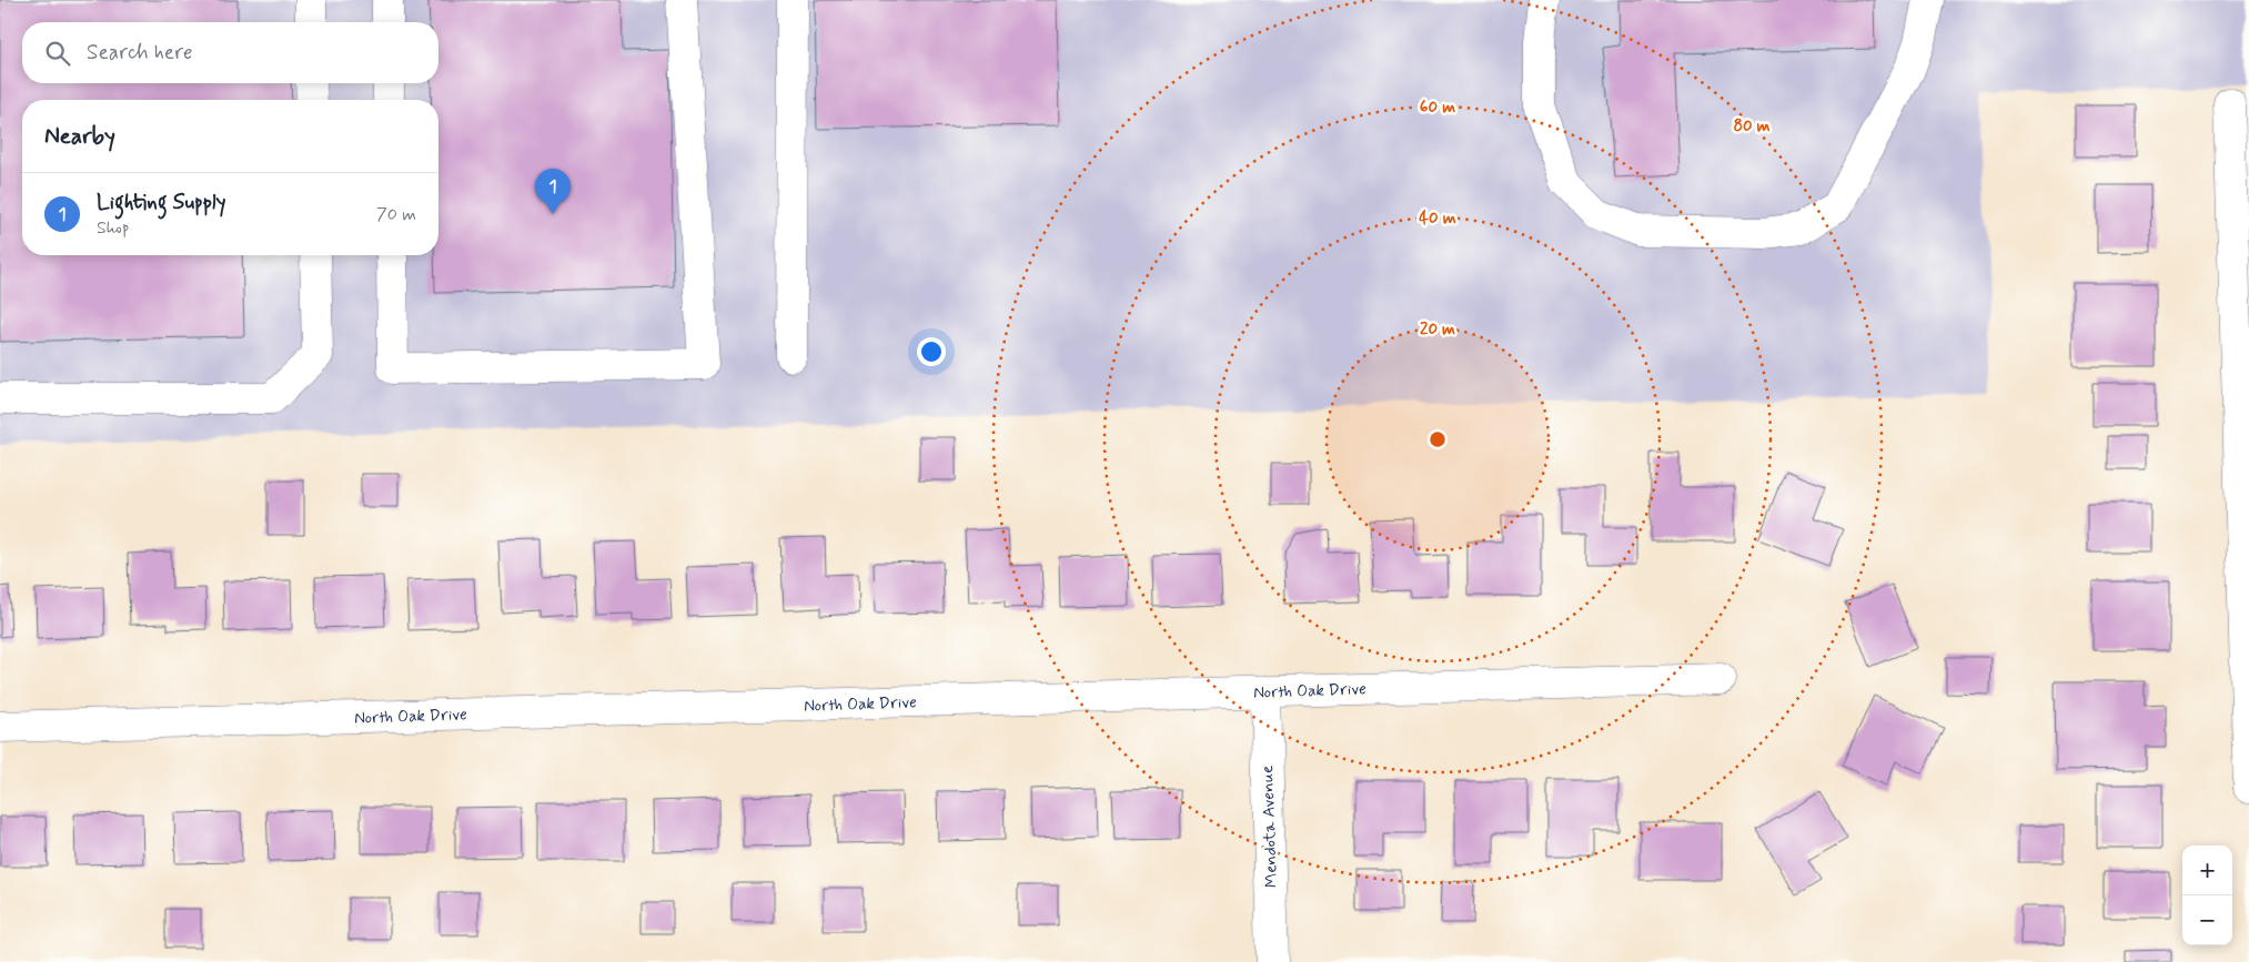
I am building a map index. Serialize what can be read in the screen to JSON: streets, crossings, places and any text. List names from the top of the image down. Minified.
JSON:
{"streets":{"street":["North Oak Drive","Mendota Avenue"]},"crossings":[["North Oak Drive","Mendota Avenue"]],"page":{"search":"Search here","heading":"Nearby","pins":"1","list":[{"mark":"1","name":"Lighting Supply","note":"Shop","value":"70 m"}],"map_buttons":["+","−"]},"rings":["60 m","80 m","40 m","20 m"]}
